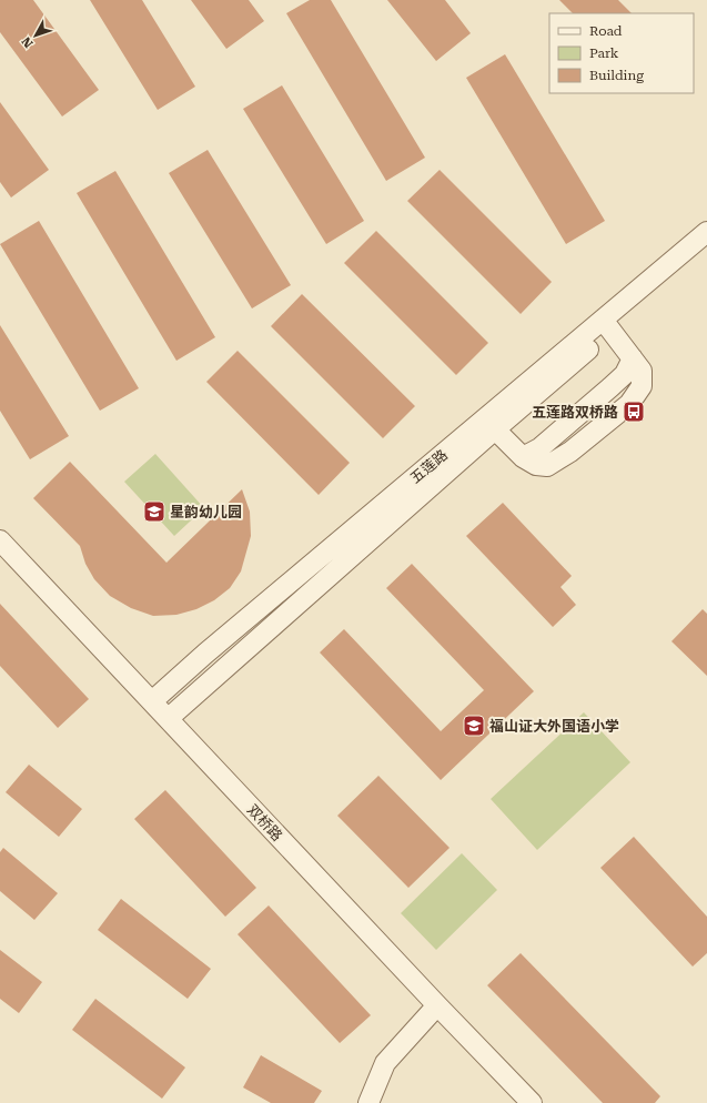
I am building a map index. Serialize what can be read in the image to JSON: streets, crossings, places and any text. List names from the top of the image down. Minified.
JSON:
{"streets":{"street":["五莲路","双桥路"]},"crossings":[["五莲路","双桥路"]],"places":{"bus stop":["五莲路双桥路"],"school or university":["星韵幼儿园","福山证大外国语小学"]},"legend":["Road","Park","Building"],"north":"bottom left"}
